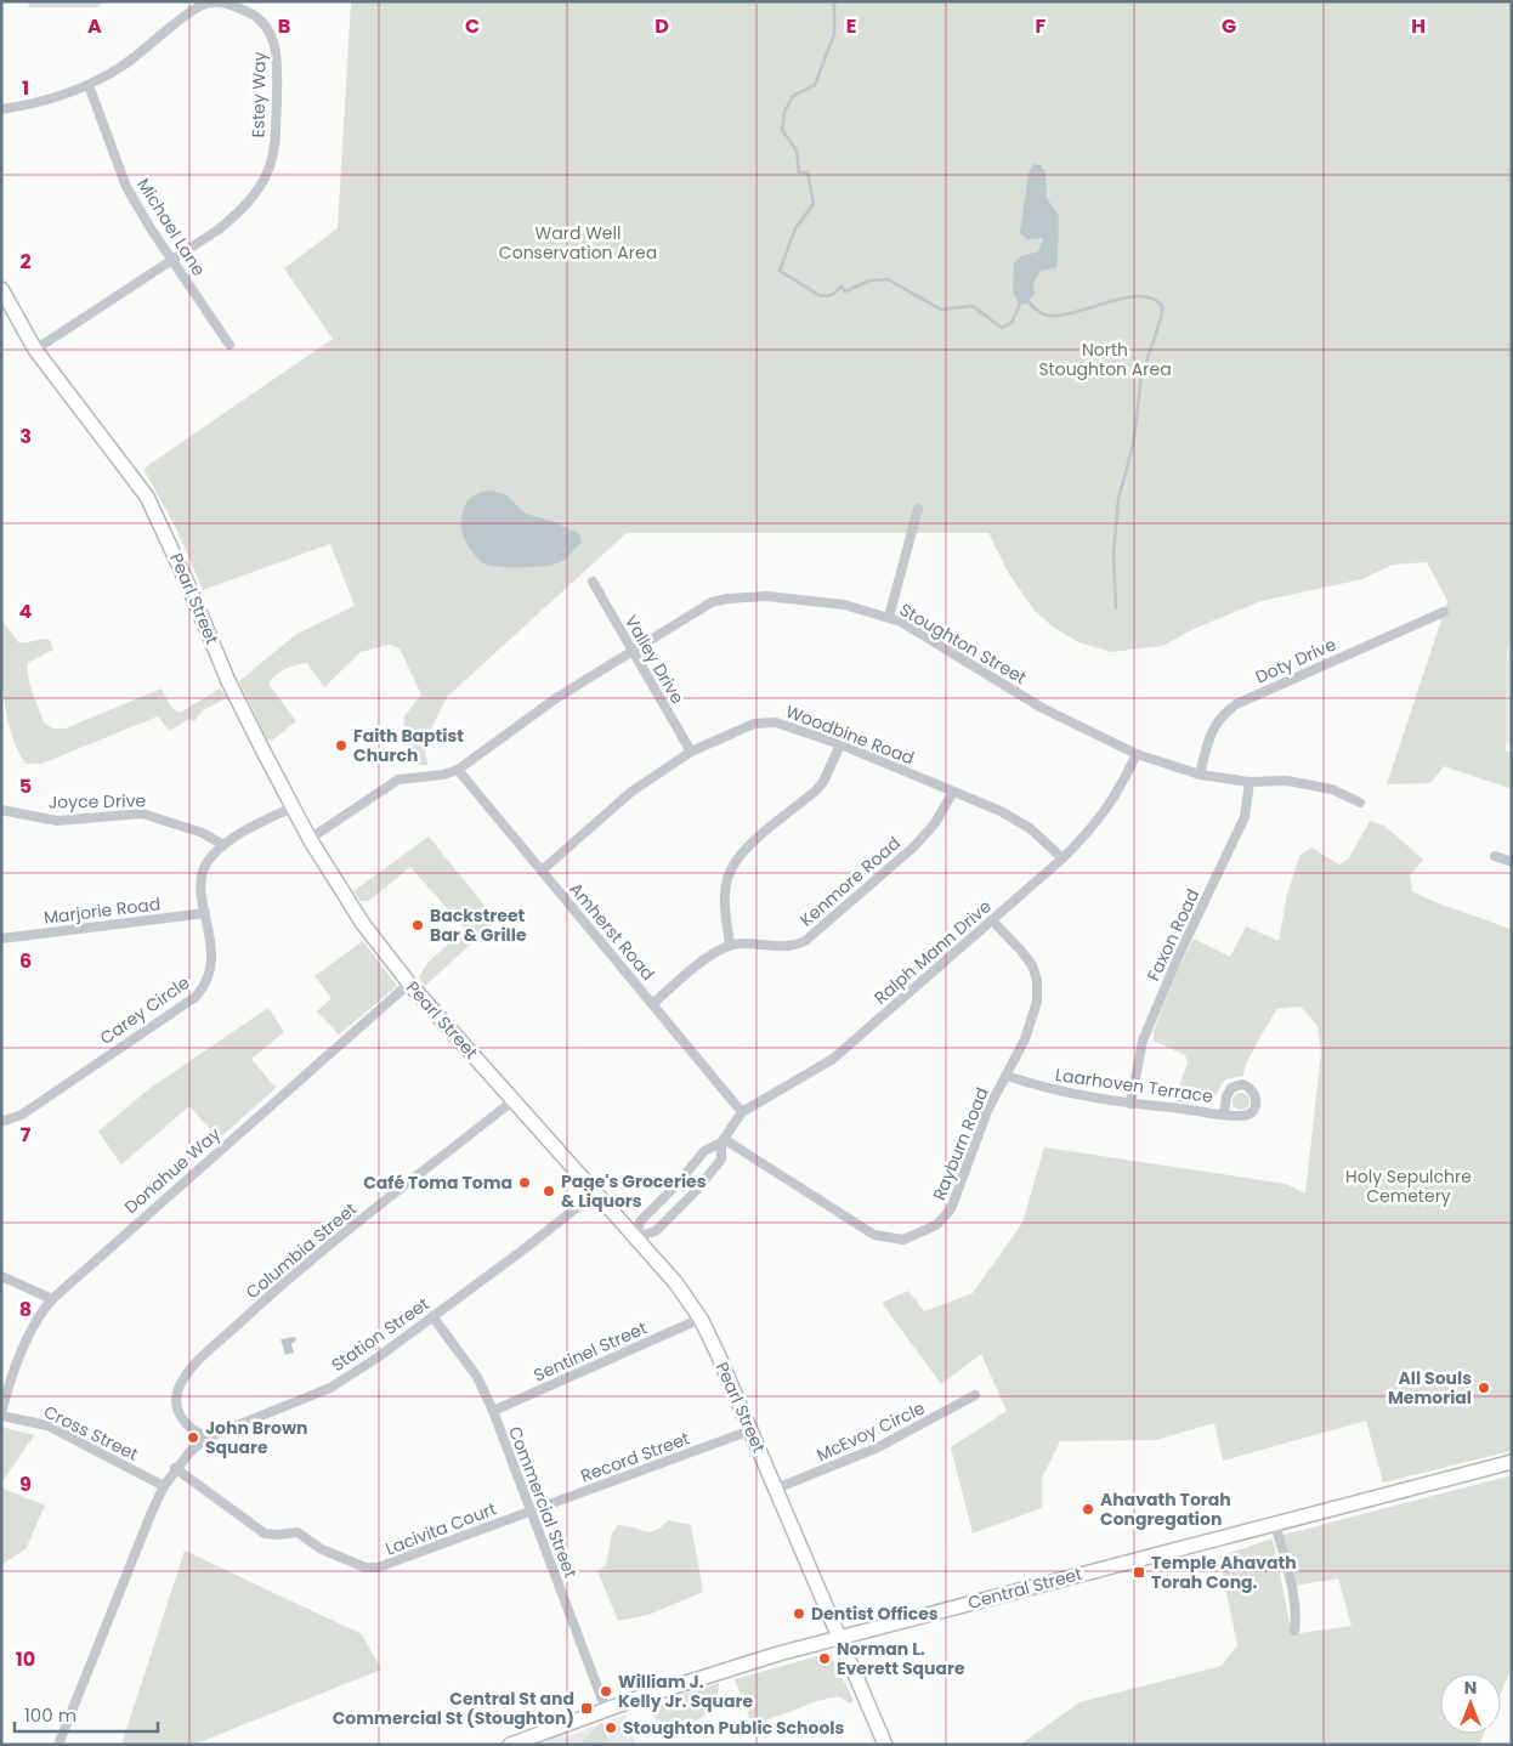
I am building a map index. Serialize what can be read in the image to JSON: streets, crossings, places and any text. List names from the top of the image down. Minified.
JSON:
{"streets":{"main road":["Pearl Street","Central Street"],"street":["Estey Way","Michael Lane","Stoughton Street","Valley Drive","Doty Drive","Woodbine Road","Joyce Drive","Kenmore Road","Marjorie Road","Amherst Road","Faxon Road","Ralph Mann Drive","Carey Circle","Laarhoven Terrace","Rayburn Road","Donahue Way","Columbia Street","Station Street","Sentinel Street","McEvoy Circle","Cross Street","Record Street","Commercial Street","Lacivita Court"]},"crossings":[["Estey Way","Michael Lane"],["Estey Way","Pearl Street"],["Pearl Street","Stoughton Street"],["Pearl Street","Ralph Mann Drive"],["Pearl Street","Carey Circle"],["Pearl Street","Donahue Way"],["Pearl Street","Columbia Street"],["Pearl Street","Station Street"],["Pearl Street","Sentinel Street"],["Pearl Street","McEvoy Circle"],["Pearl Street","Record Street"],["Pearl Street","Central Street"],["Stoughton Street","Valley Drive"],["Stoughton Street","Doty Drive"],["Stoughton Street","Amherst Road"],["Stoughton Street","Faxon Road"],["Stoughton Street","Ralph Mann Drive"],["Valley Drive","Woodbine Road"],["Woodbine Road","Kenmore Road"],["Woodbine Road","Amherst Road"],["Woodbine Road","Ralph Mann Drive"],["Joyce Drive","Carey Circle"],["Marjorie Road","Carey Circle"],["Amherst Road","Ralph Mann Drive"],["Faxon Road","Laarhoven Terrace"],["Ralph Mann Drive","Rayburn Road"],["Laarhoven Terrace","Rayburn Road"],["Donahue Way","Cross Street"],["Columbia Street","Station Street"],["Station Street","Cross Street"],["Station Street","Commercial Street"],["Station Street","Lacivita Court"],["Sentinel Street","Commercial Street"],["Record Street","Commercial Street"],["Record Street","Lacivita Court"],["Commercial Street","Lacivita Court"],["Commercial Street","Central Street"]],"parks":["Ward Well Conservation Area","North Stoughton Area","Holy Sepulchre Cemetery"],"places":{"other":["Faith Baptist Church","Backstreet Bar & Grille","Café Toma Toma","Page's Groceries & Liquors","All Souls Memorial","John Brown Square","Ahavath Torah Congregation","Dentist Offices","Norman L. Everett Square","William J. Kelly Jr. Square","Stoughton Public Schools"],"transit":["Temple Ahavath Torah Cong.","Central St and Commercial St (Stoughton)"]},"scale_bar":"100 m","north":"top","grid":{"columns":["A","B","C","D","E","F","G","H"],"rows":["1","2","3","4","5","6","7","8","9","10"]}}
